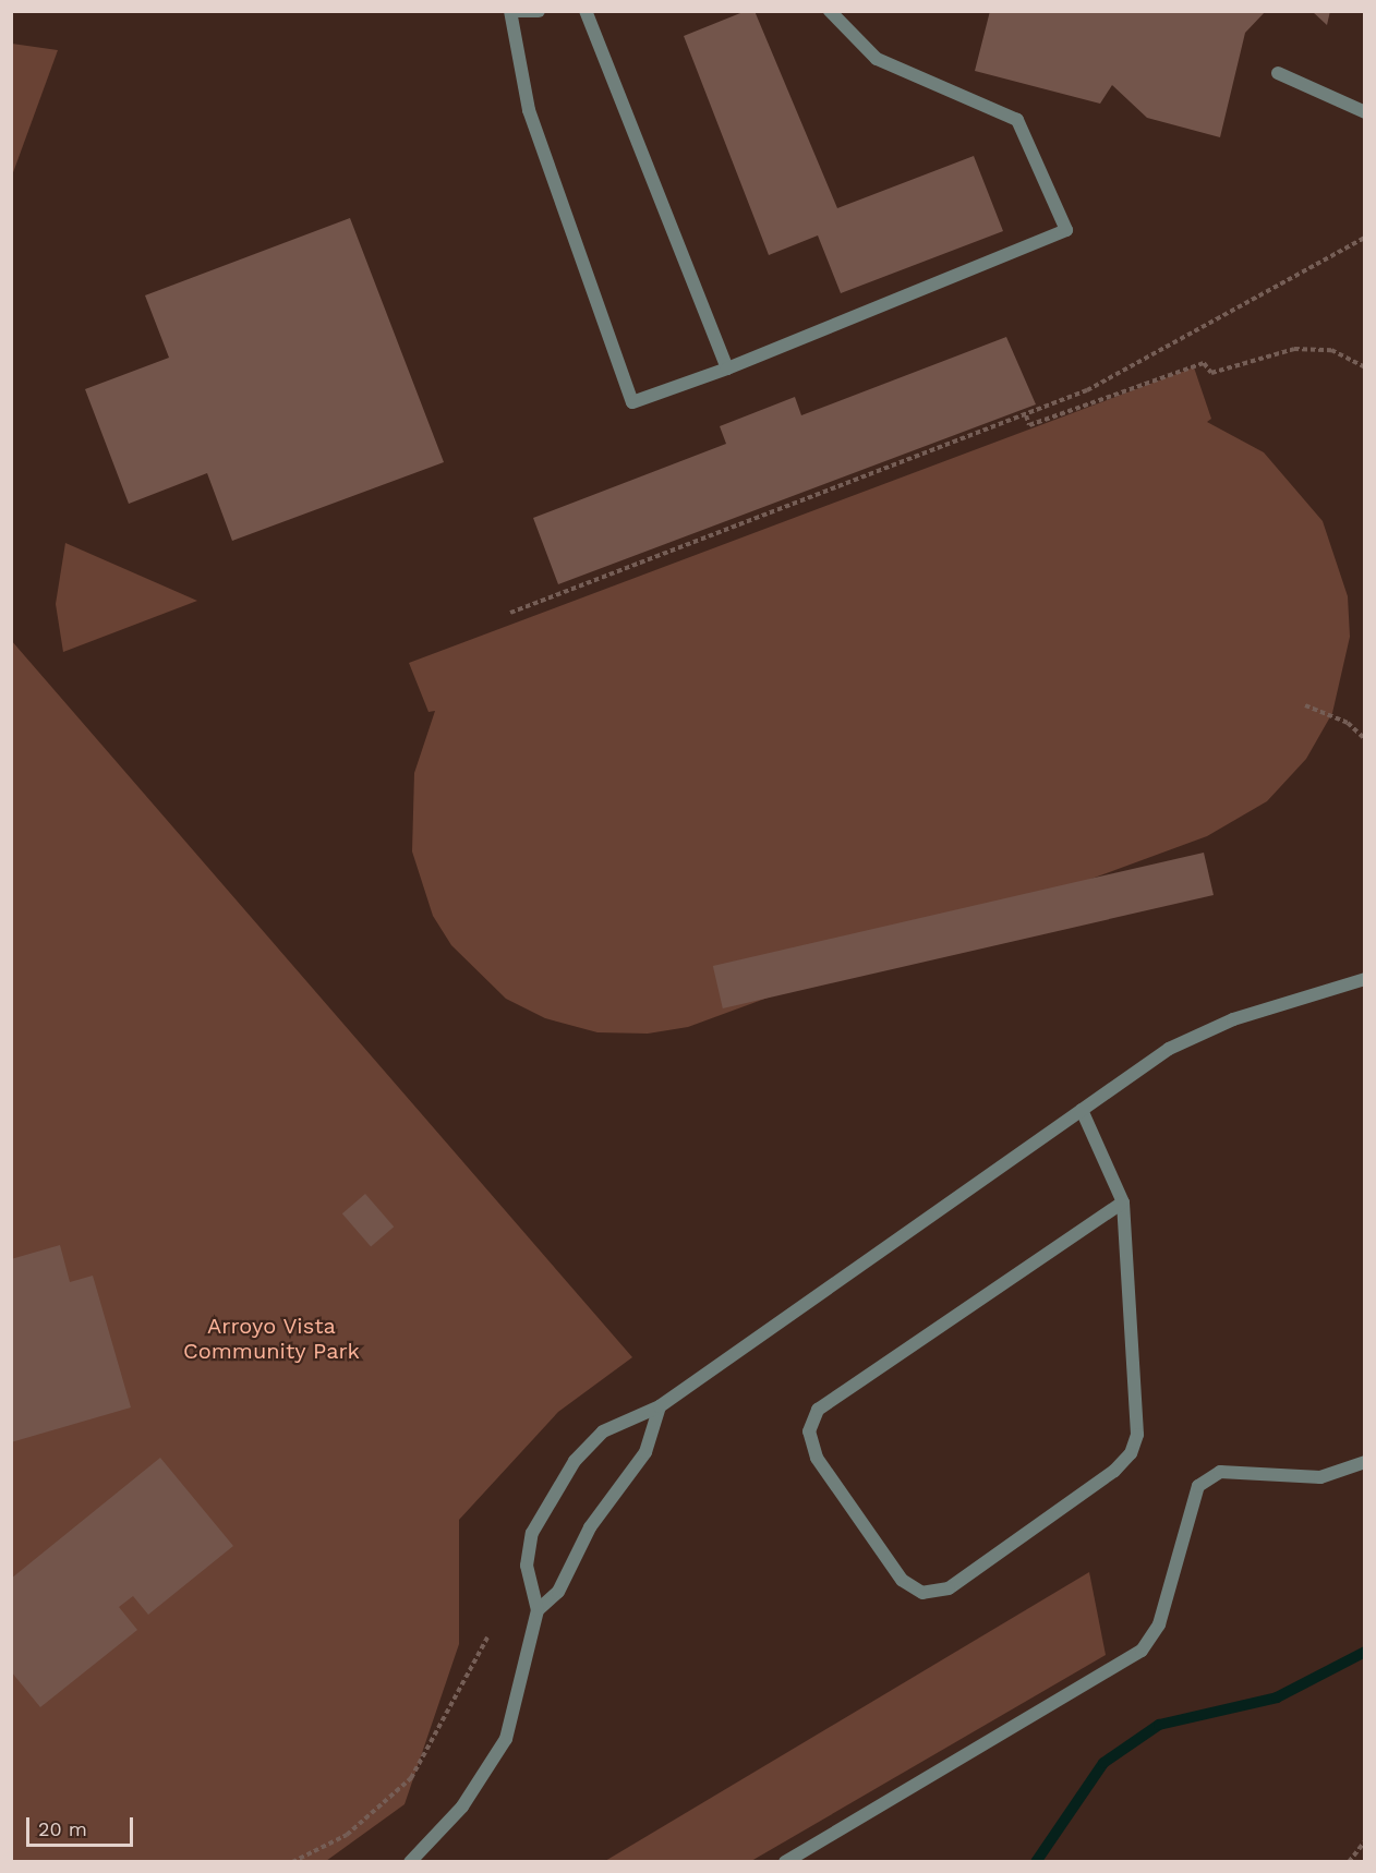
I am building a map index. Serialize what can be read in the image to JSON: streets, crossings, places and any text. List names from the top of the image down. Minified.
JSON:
{"parks":["Arroyo Vista Community Park"],"scale_bar":"20 m"}
